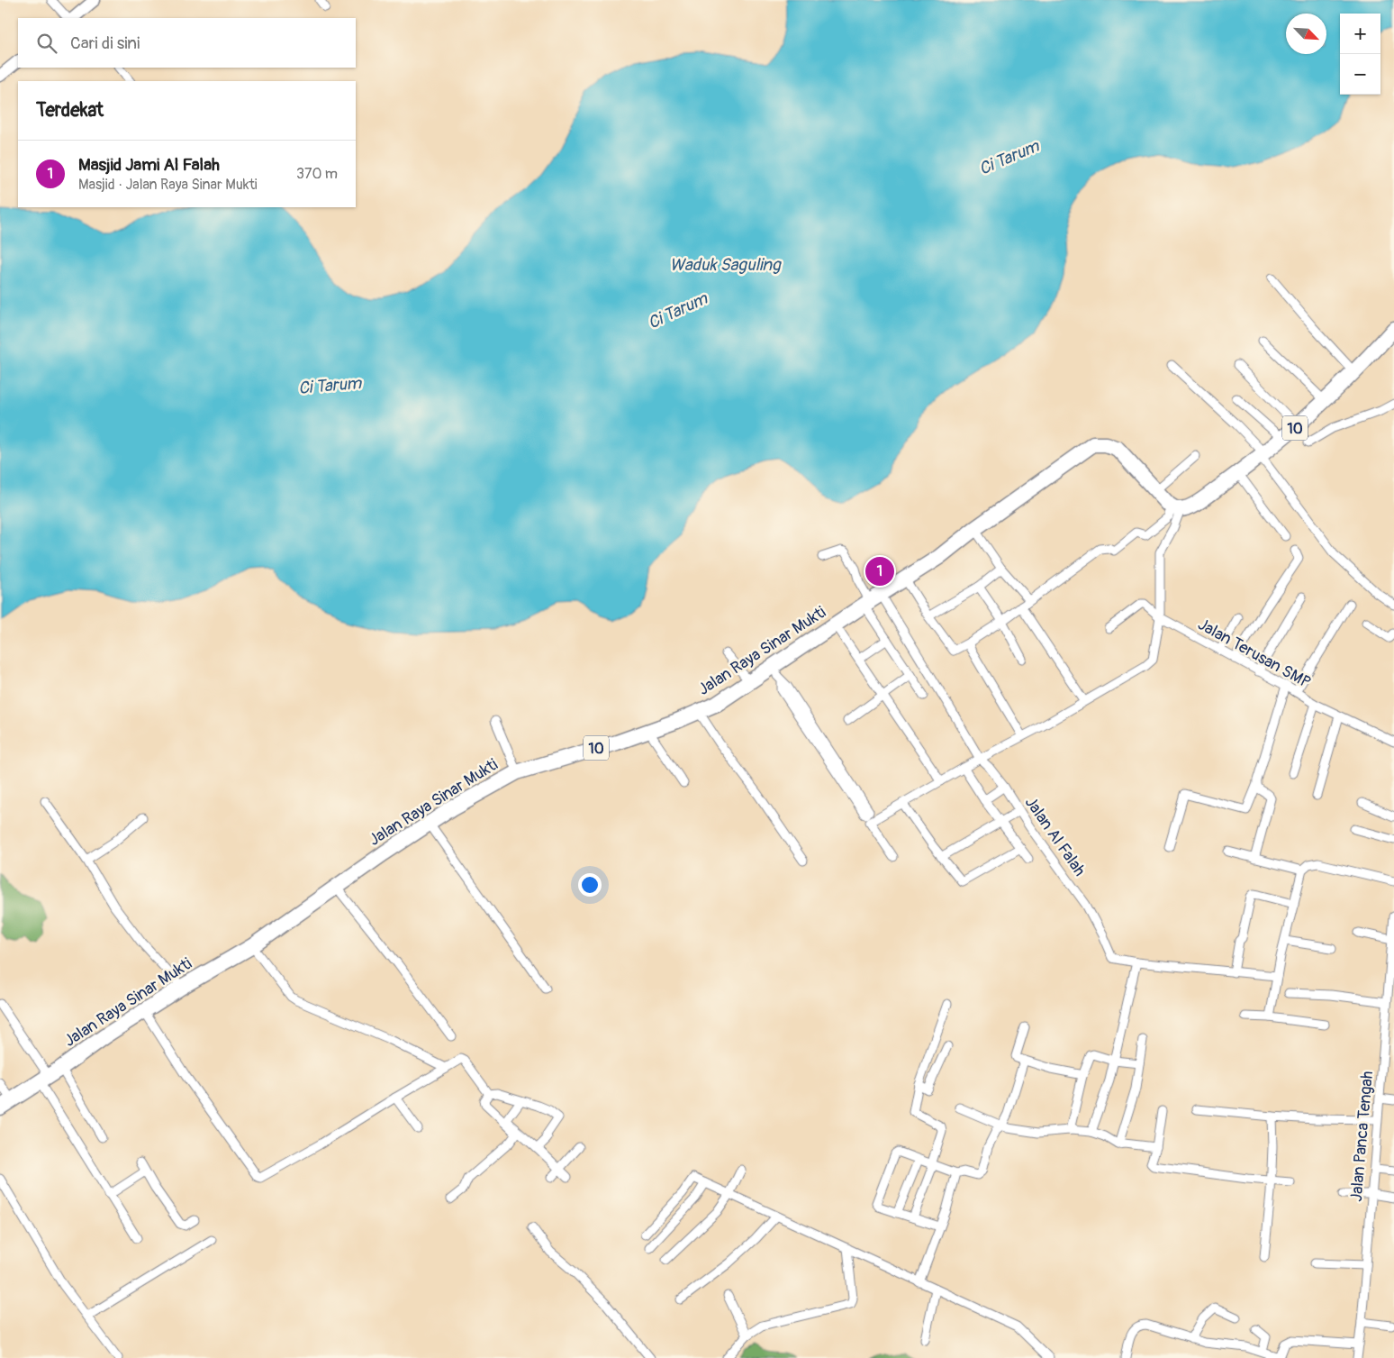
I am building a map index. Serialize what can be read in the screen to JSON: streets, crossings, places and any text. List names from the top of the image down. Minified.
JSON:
{"streets":{"highway":["10","Jalan Raya Sinar Mukti"],"street":["Jalan Terusan SMP","Jalan Al Falah","Jalan Panca Tengah"]},"crossings":[["10","Jalan Raya Sinar Mukti"],["Jalan Raya Sinar Mukti","Jalan Al Falah"]],"water":["Ci Tarum","Waduk Saguling"],"north":"bottom right","page":{"map_buttons":["+","−"],"search":"Cari di sini","heading":"Terdekat","list":[{"mark":"1","name":"Masjid Jami Al Falah","note":"Masjid · Jalan Raya Sinar Mukti","value":"370 m"}],"pins":"1"}}
